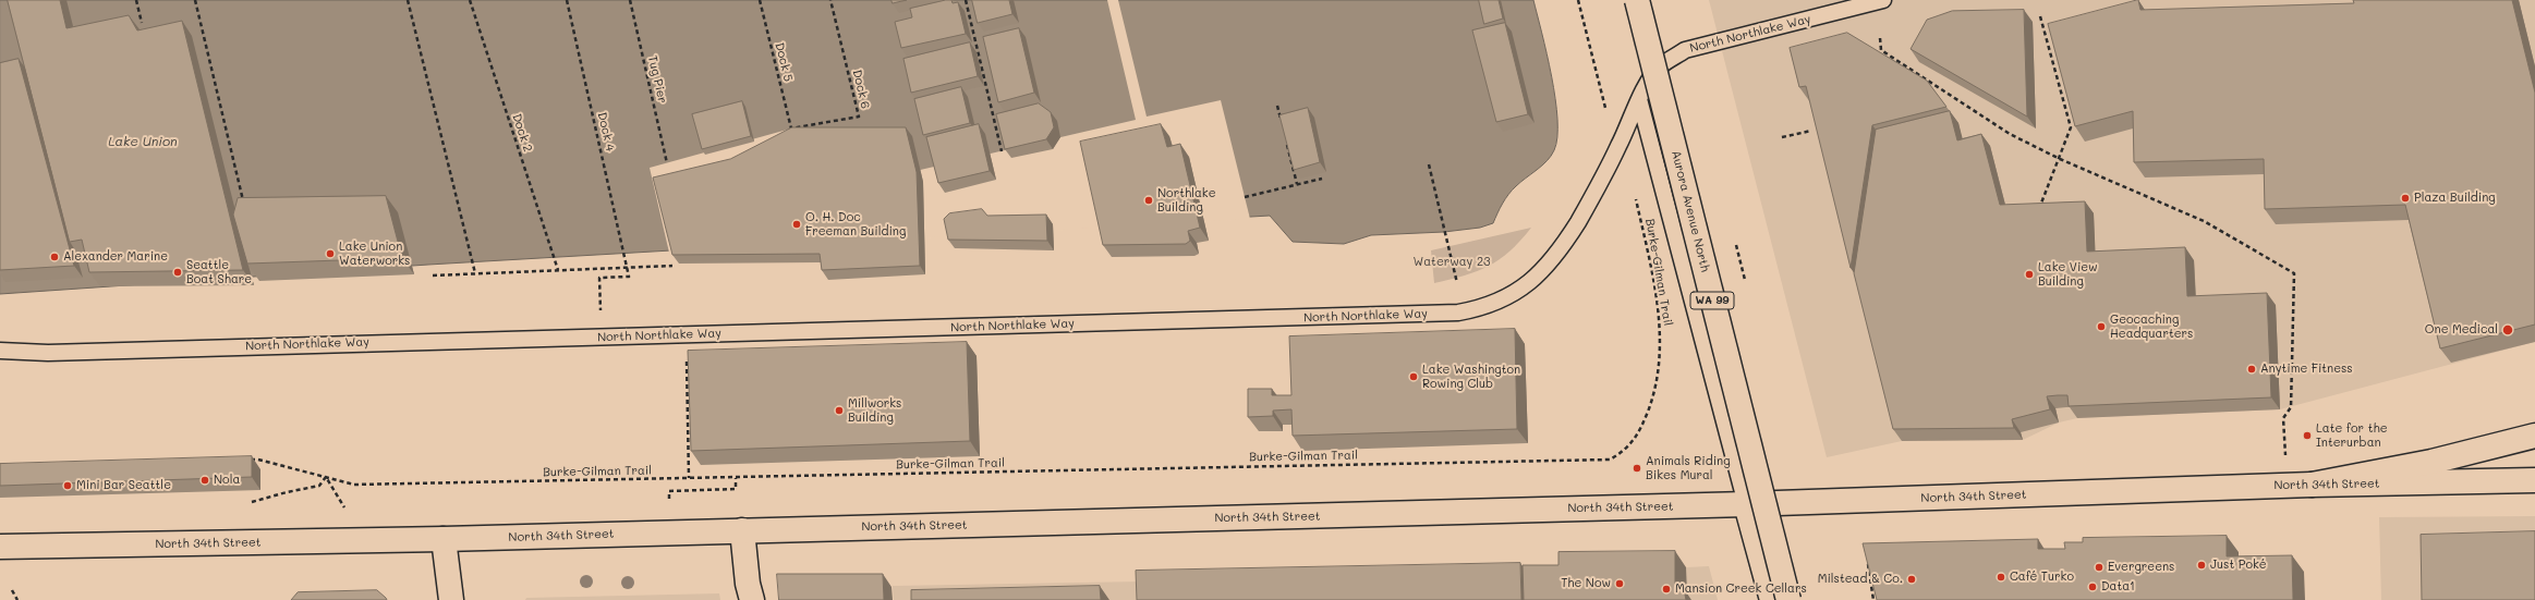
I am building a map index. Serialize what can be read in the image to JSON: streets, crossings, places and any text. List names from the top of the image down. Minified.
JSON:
{"streets":{"main road":["Aurora Avenue North","WA 99","North 34th Street"],"lane":["North Northlake Way"],"path":["Dock 5","Tug Pier","Dock 6","Dock 4","Dock 2","Burke-Gilman Trail"]},"crossings":[["Dock 5","Dock 6"]],"water":["Lake Union"],"parks":["Waterway 23"],"places":["Plaza Building","Northlake Building","O. H. Doc Freeman Building","Lake Union Waterworks","Alexander Marine","Seattle Boat Share","Lake View Building","Geocaching Headquarters","One Medical","Anytime Fitness","Lake Washington Rowing Club","Millworks Building","Late for the Interurban","Animals Riding Bikes Mural","Nola","Mini Bar Seattle","Just Poké","Evergreens","Café Turko","Milstead & Co.","The Now","Data1","Mansion Creek Cellars"]}
